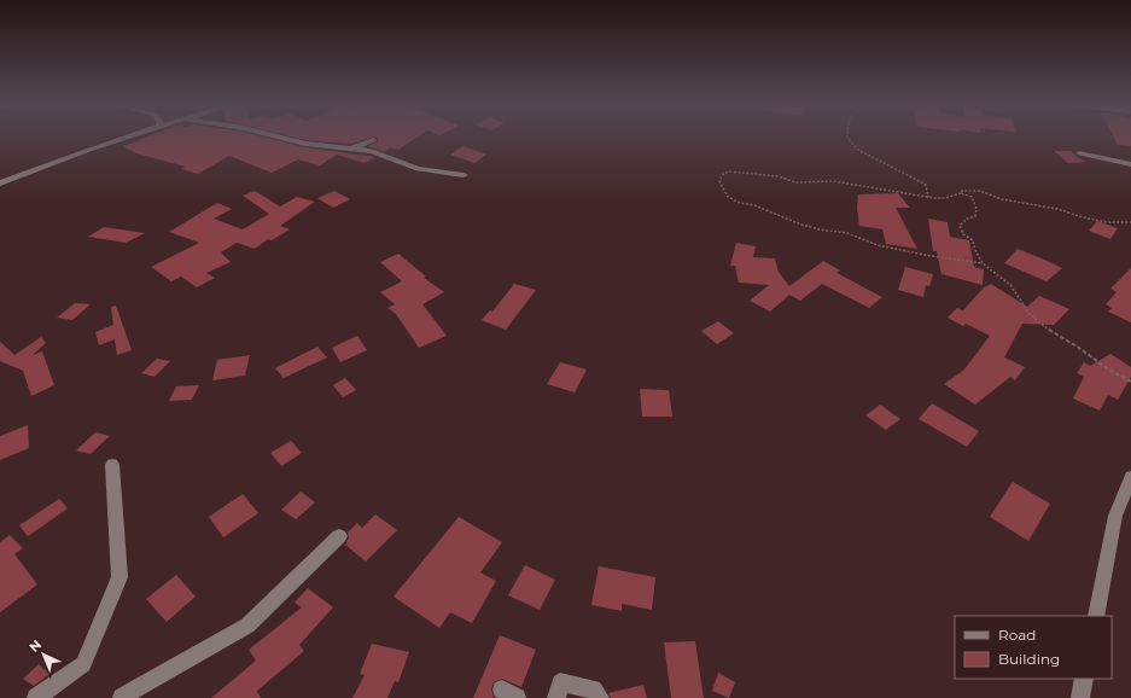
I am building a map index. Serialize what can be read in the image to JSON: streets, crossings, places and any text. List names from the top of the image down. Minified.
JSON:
{"legend":["Road","Building"],"north":"top left"}
